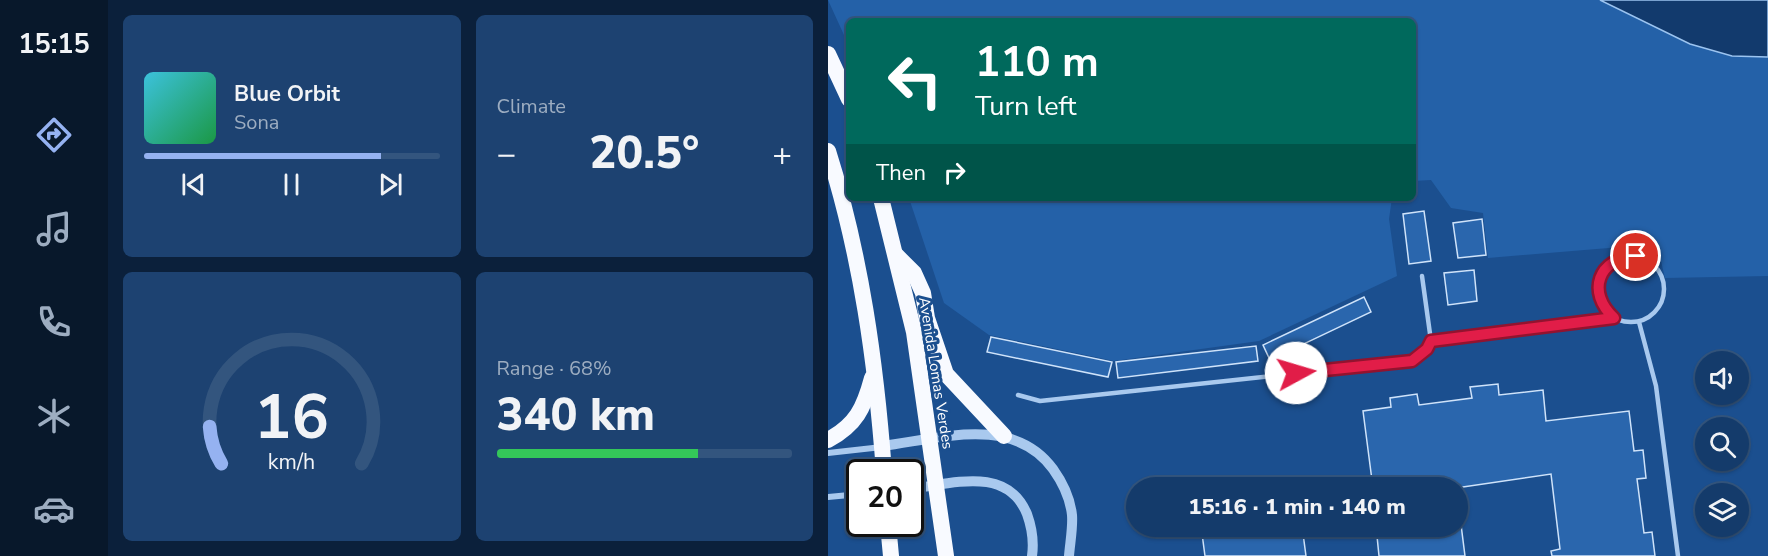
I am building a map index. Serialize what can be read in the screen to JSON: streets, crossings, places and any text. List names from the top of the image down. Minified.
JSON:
{"streets":{"highway":["Avenida Lomas Verdes"]},"page":{"tabs":"15:15","tile":["Climate",["Range · 68%","340 km"]],"turn":["110 m","Turn left"],"song":["Blue Orbit","Sona"],"heat":["−","20.5°","+"],"then":"Then","limit":"20","trip":"15:16 · 1 min · 140 m","gauge":["16","km/h"]}}
